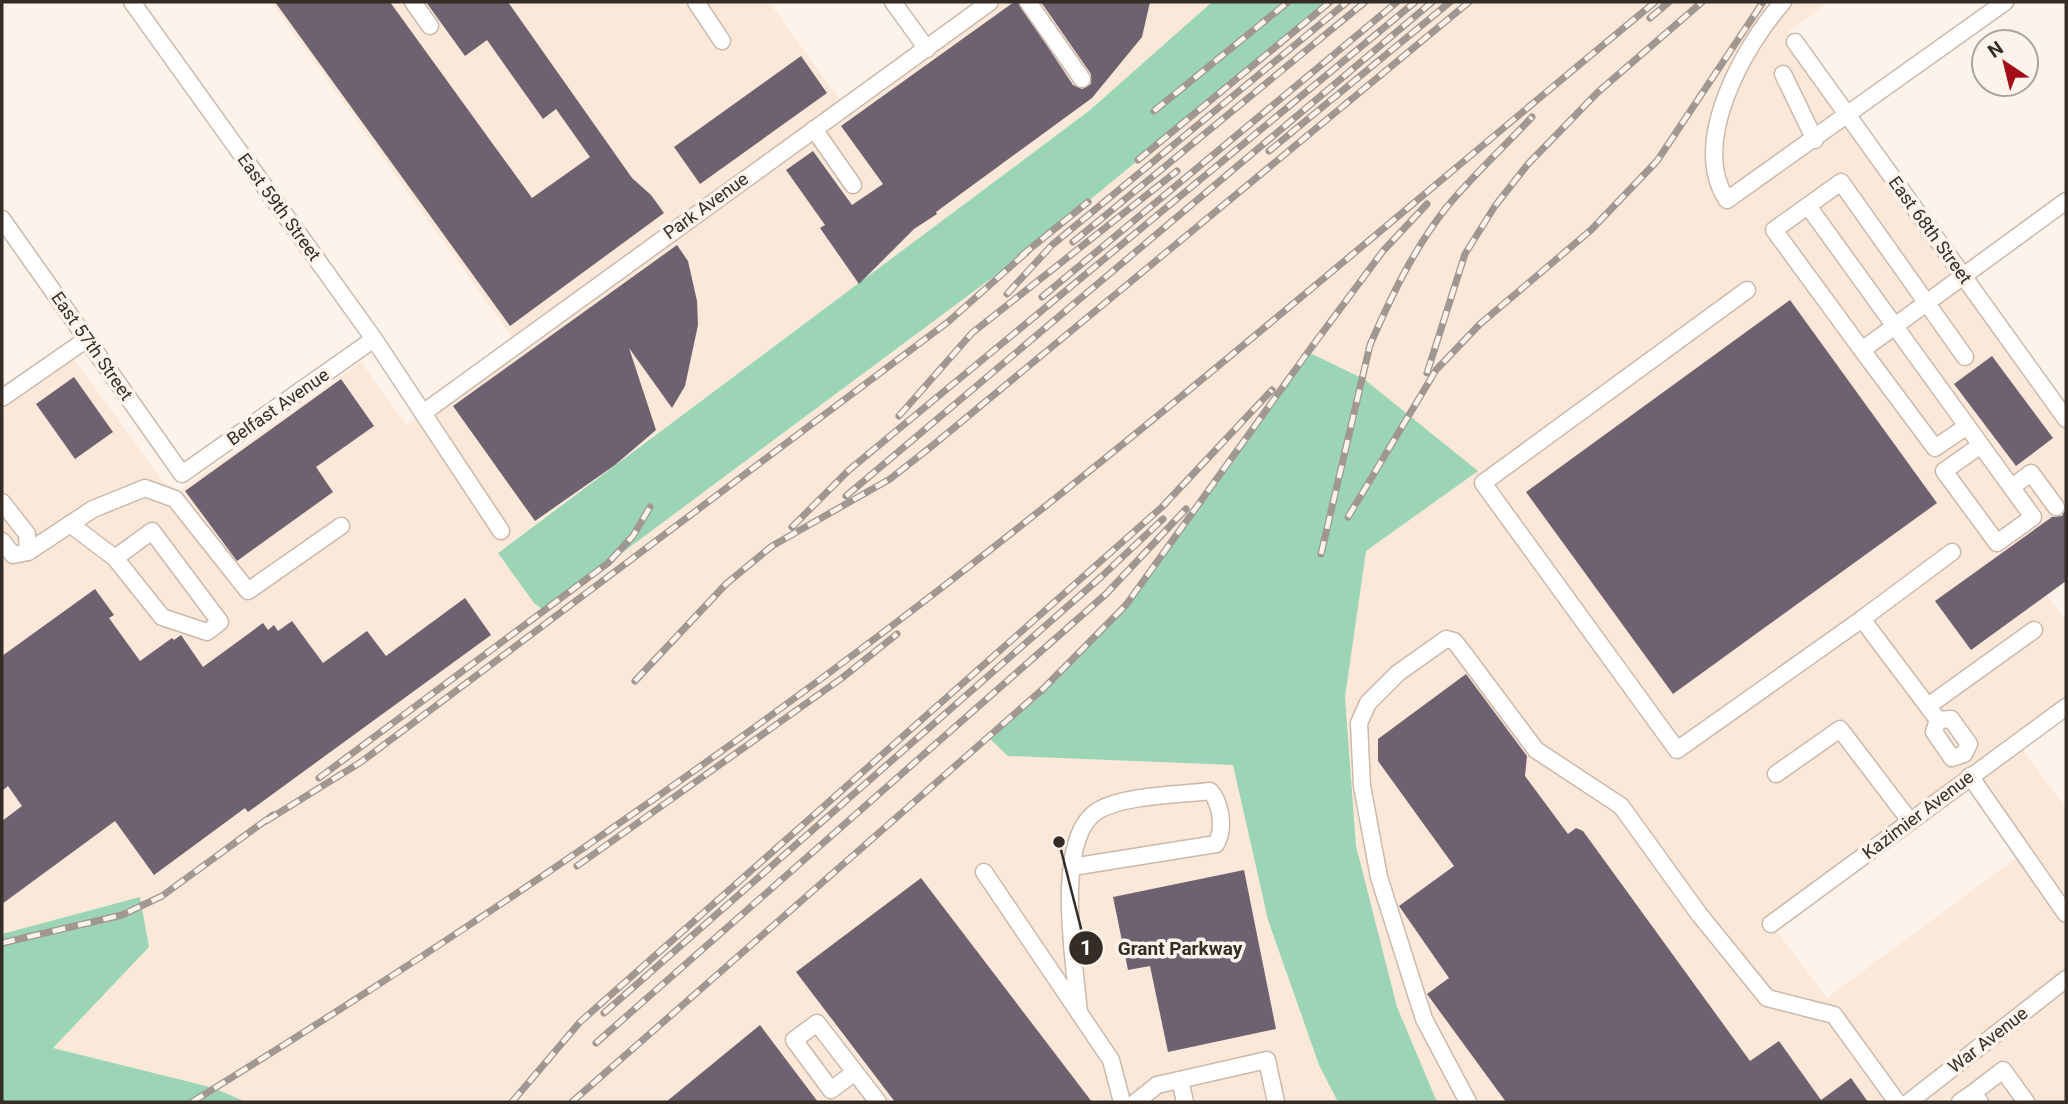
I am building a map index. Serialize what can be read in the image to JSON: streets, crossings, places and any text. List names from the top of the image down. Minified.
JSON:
{"streets":{"street":["Park Avenue","East 59th Street","East 68th Street","East 57th Street","Belfast Avenue","Kazimier Avenue","War Avenue"]},"crossings":[["Park Avenue","East 59th Street"],["East 59th Street","Belfast Avenue"],["East 57th Street","Belfast Avenue"]],"places":["Grant Parkway"],"north":"top left"}
